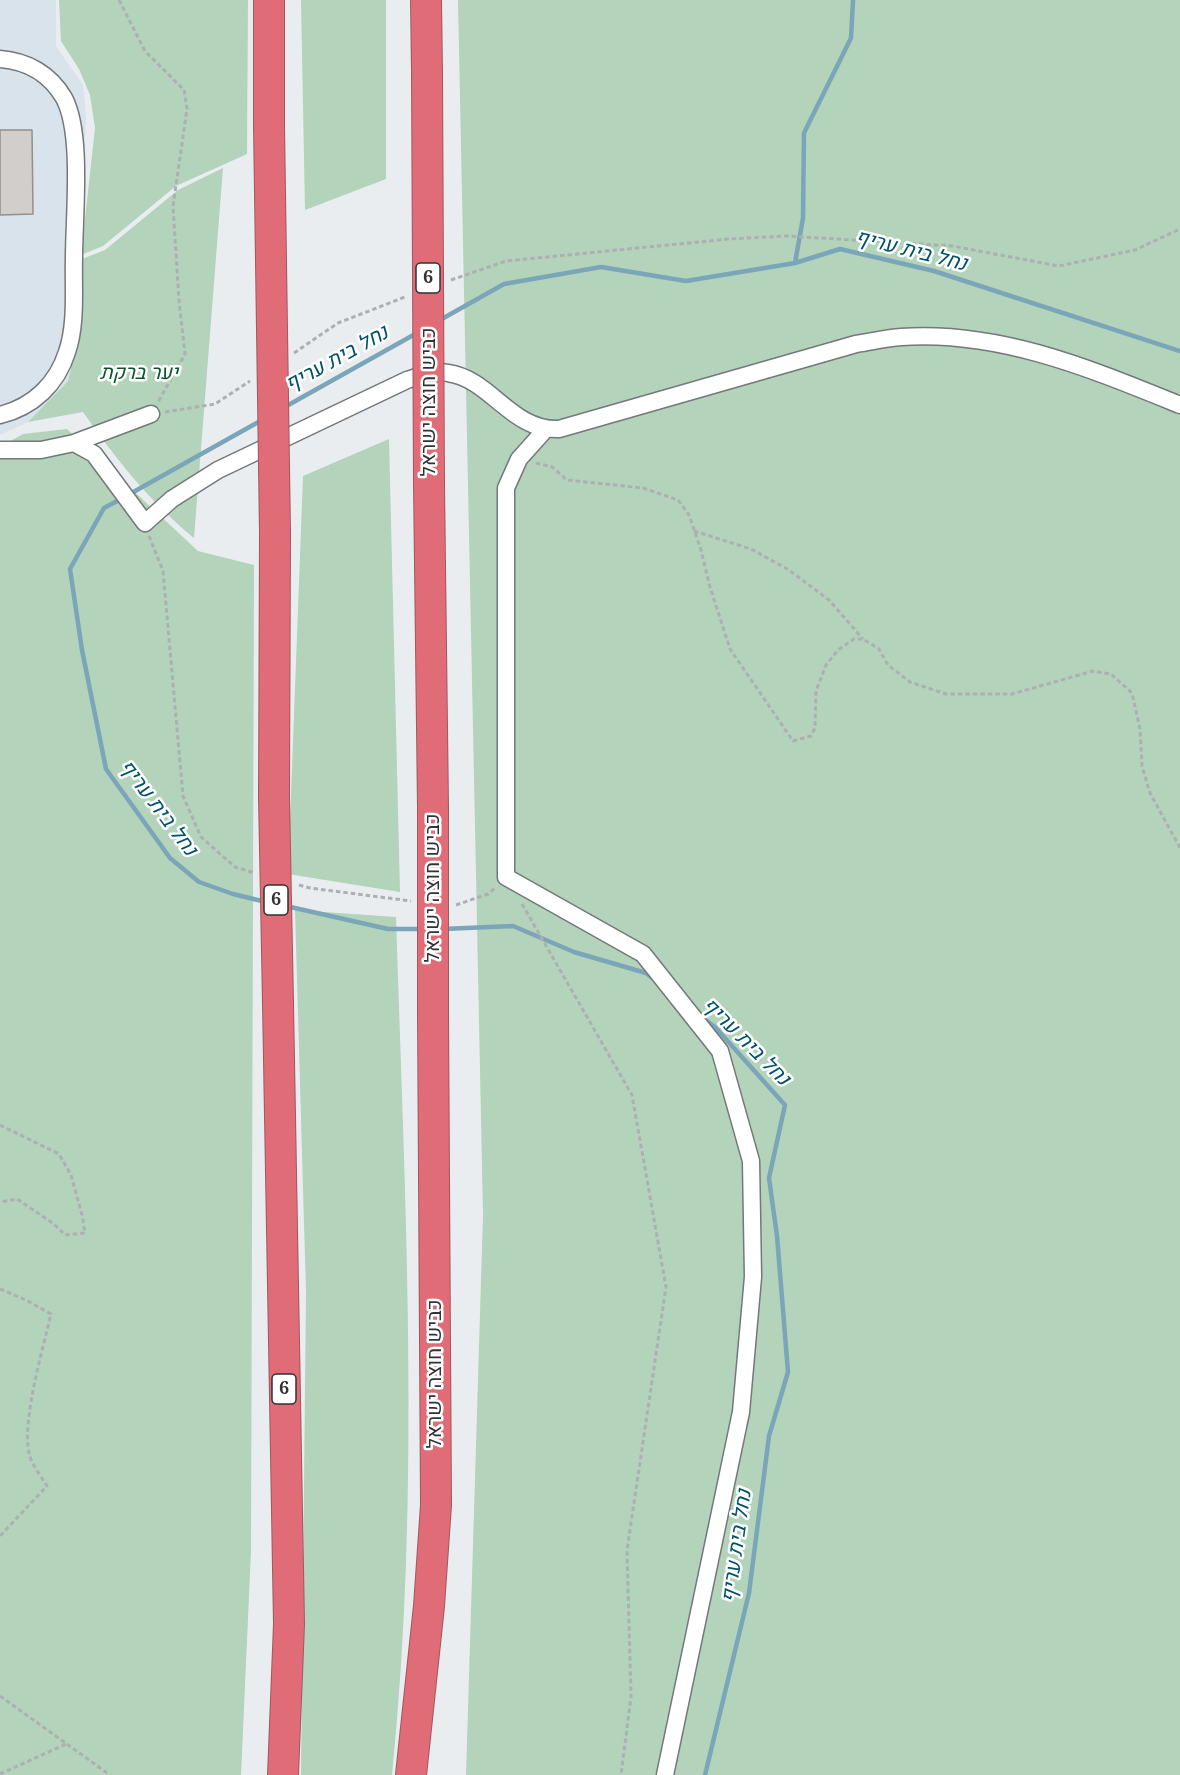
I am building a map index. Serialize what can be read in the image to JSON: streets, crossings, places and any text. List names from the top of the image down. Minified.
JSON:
{"streets":{"highway":["6","כביש חוצה ישראל"]},"water":["נחל בית עריף"],"parks":["יער ברקת"]}
